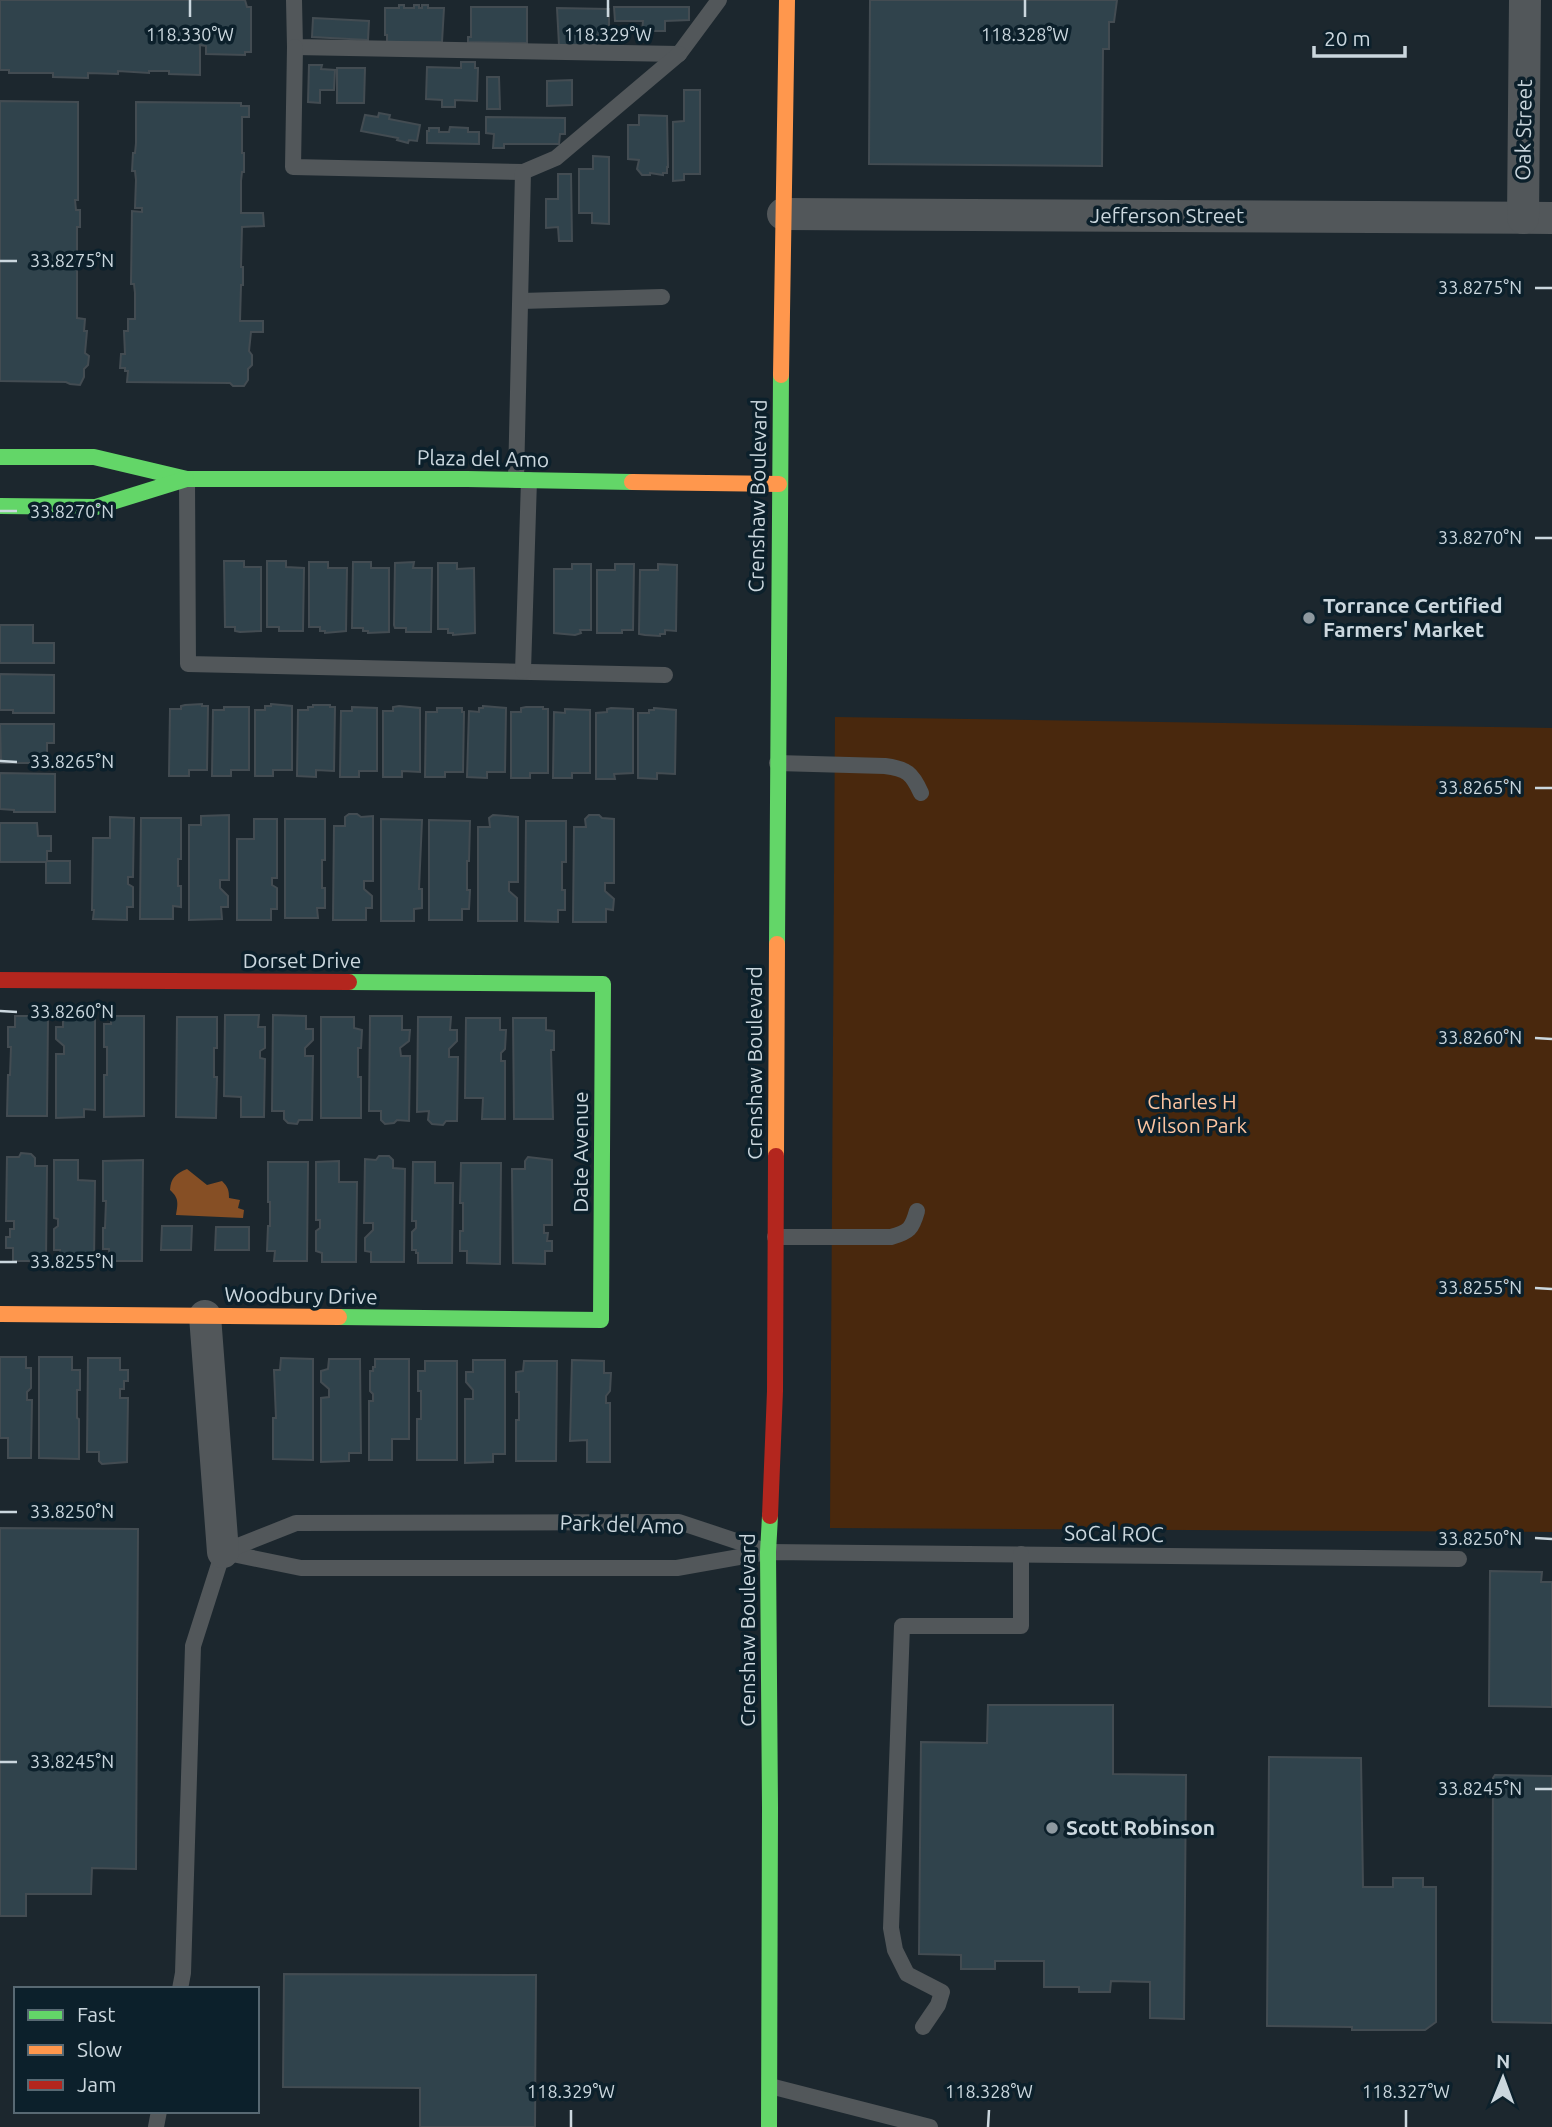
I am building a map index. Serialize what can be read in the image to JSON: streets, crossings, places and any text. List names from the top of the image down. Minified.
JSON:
{"streets":{"main road":["Plaza del Amo","Crenshaw Boulevard","Dorset Drive","Date Avenue","Woodbury Drive"],"street":["Oak Street","Jefferson Street"],"lane":["Park del Amo","SoCal ROC"]},"crossings":[["Oak Street","Jefferson Street"],["Jefferson Street","Crenshaw Boulevard"],["Plaza del Amo","Crenshaw Boulevard"],["Crenshaw Boulevard","Park del Amo"],["Crenshaw Boulevard","SoCal ROC"],["Dorset Drive","Date Avenue"],["Date Avenue","Woodbury Drive"],["Park del Amo","SoCal ROC"]],"parks":["Charles H Wilson Park"],"places":["Torrance Certified Farmers' Market","Scott Robinson"],"legend":["Fast","Slow","Jam"],"scale_bar":"20 m","north":"top","coordinates":["118.330°W","118.329°W","118.328°W","33.8275°N","33.8270°N","33.8265°N","33.8260°N","33.8255°N","33.8250°N","33.8245°N","118.327°W"]}
